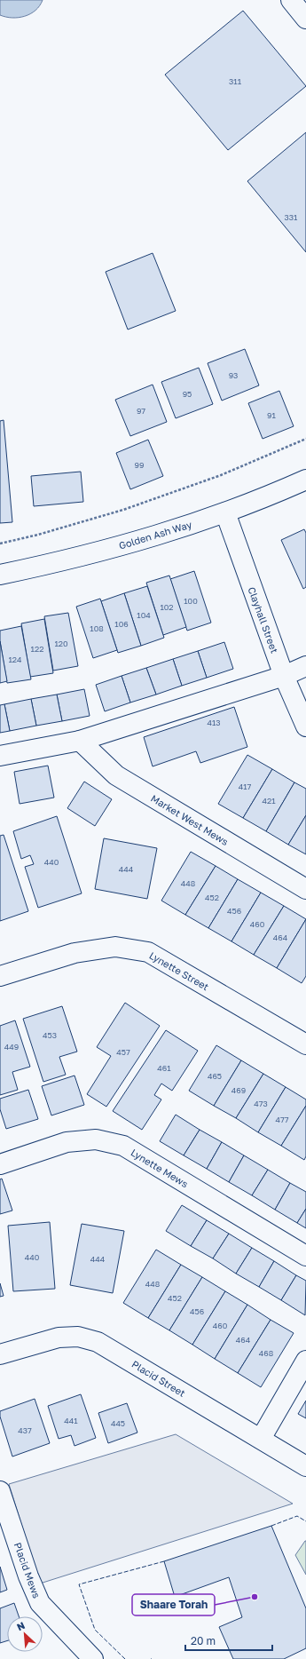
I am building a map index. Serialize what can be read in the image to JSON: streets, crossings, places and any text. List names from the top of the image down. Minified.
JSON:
{"streets":{"street":["Golden Ash Way","Clayhall Street","Market West Mews","Lynette Street","Lynette Mews","Placid Street","Placid Mews"]},"crossings":[["Golden Ash Way","Clayhall Street"]],"places":["Shaare Torah"],"house_numbers":["311","331","93","95","97","91","99","100","102","104","106","108","120","122","124","413","417","421","440","444","448","452","456","460","464","453","449","457","461","465","469","473","477","440","444","448","452","456","460","464","468","441","445","437"],"scale_bar":"20 m","north":"top left"}
